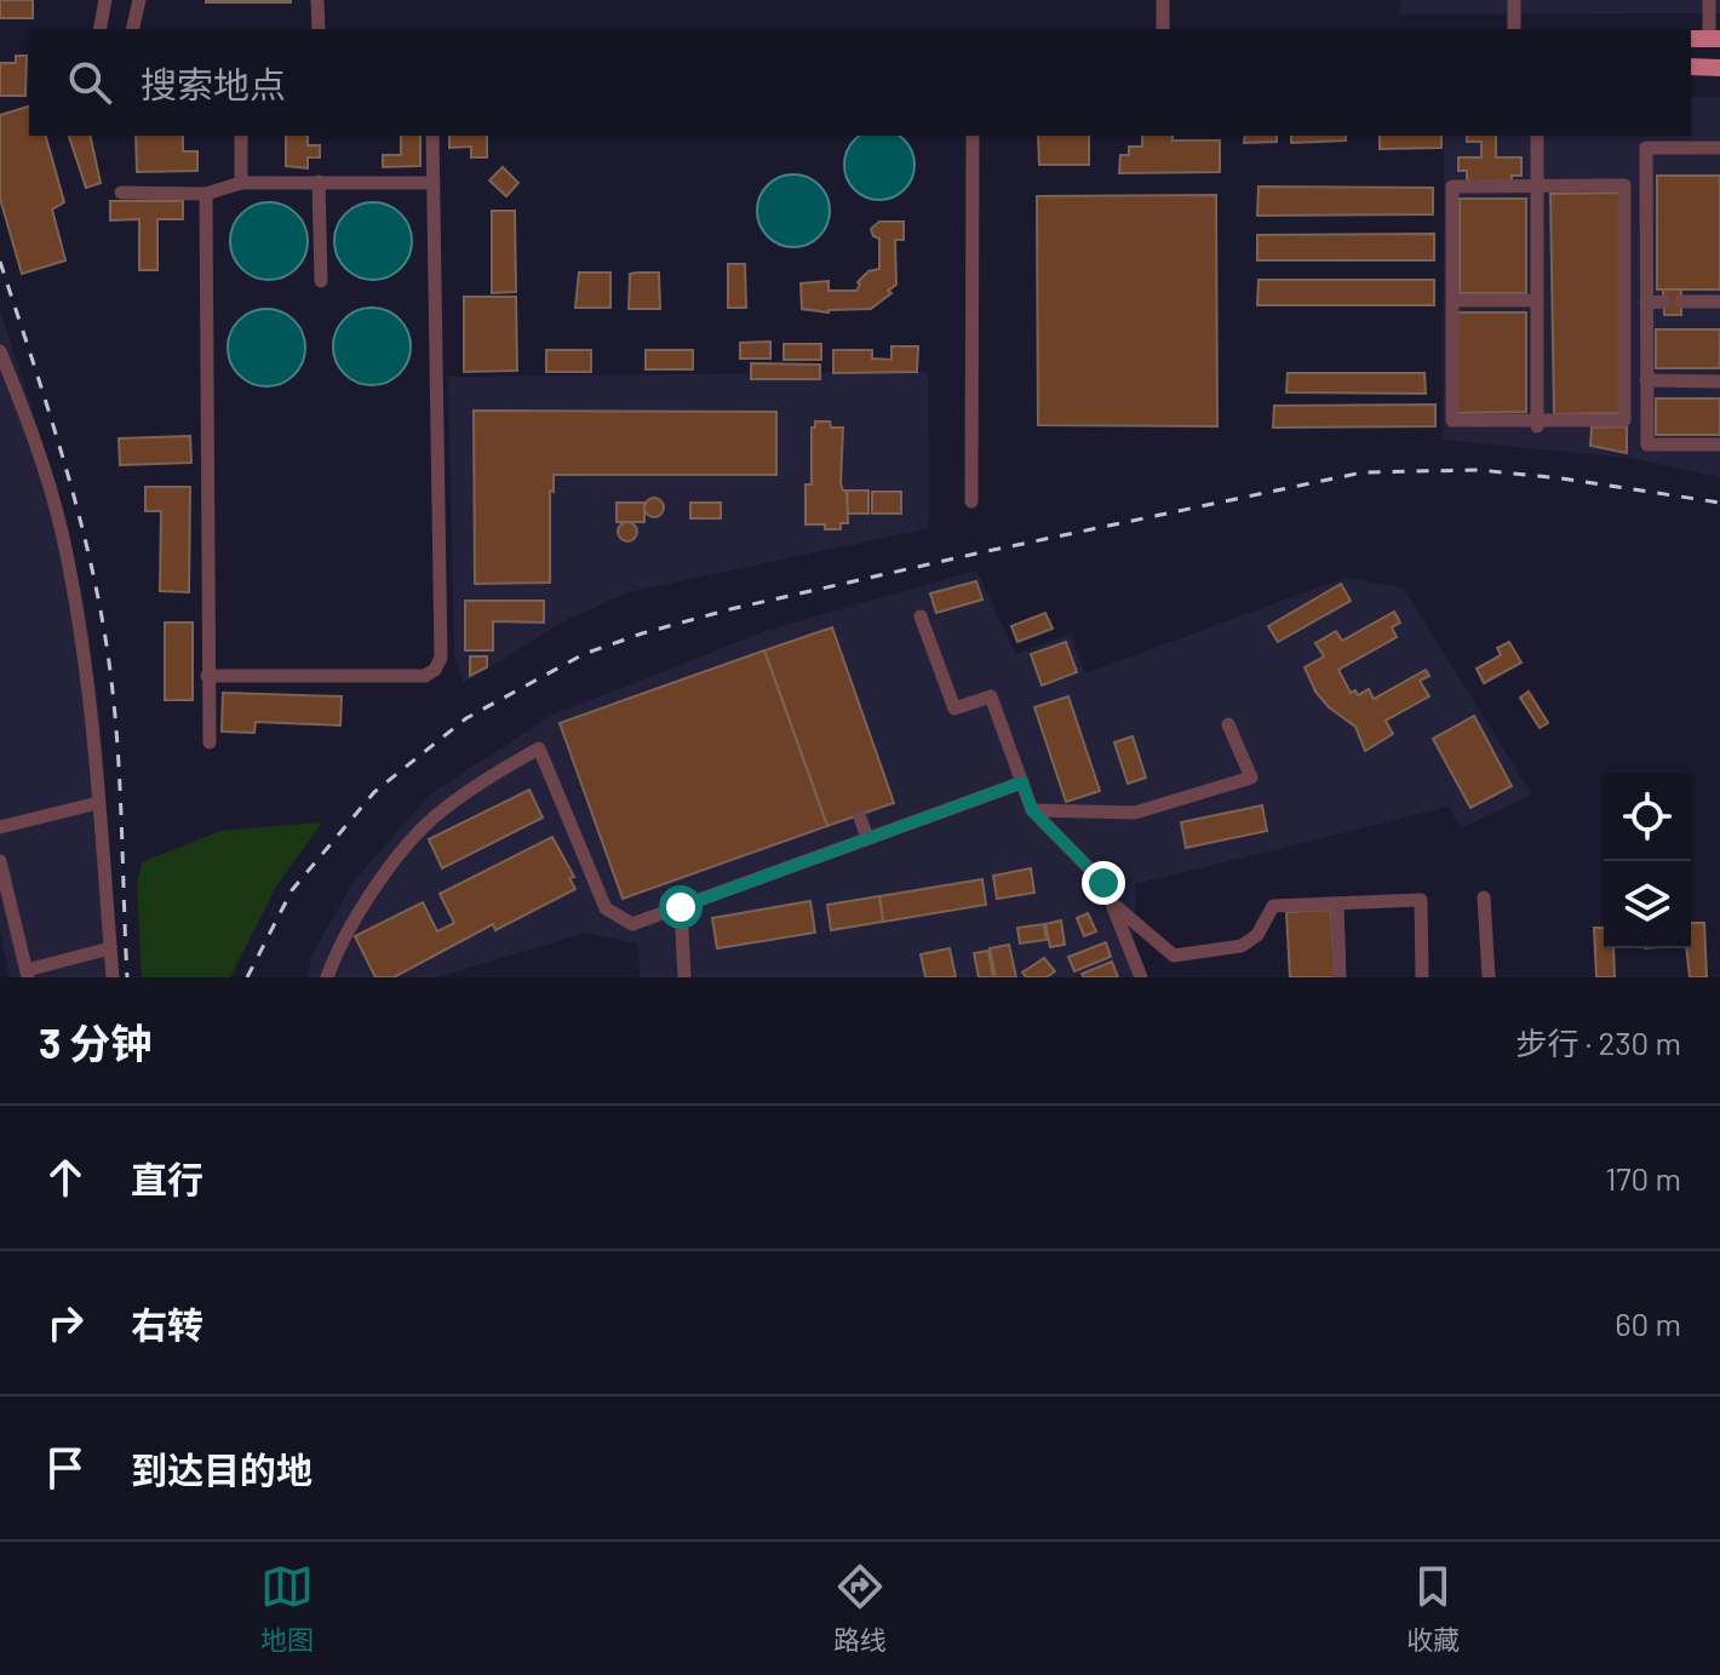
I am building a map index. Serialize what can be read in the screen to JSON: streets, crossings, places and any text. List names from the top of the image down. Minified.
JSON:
{"page":{"search":"搜索地点","heading":["3 分钟","步行 · 230 m"],"list":[["直行","170 m"],["右转","60 m"],"到达目的地"],"nav":["地图","路线","收藏"]}}
